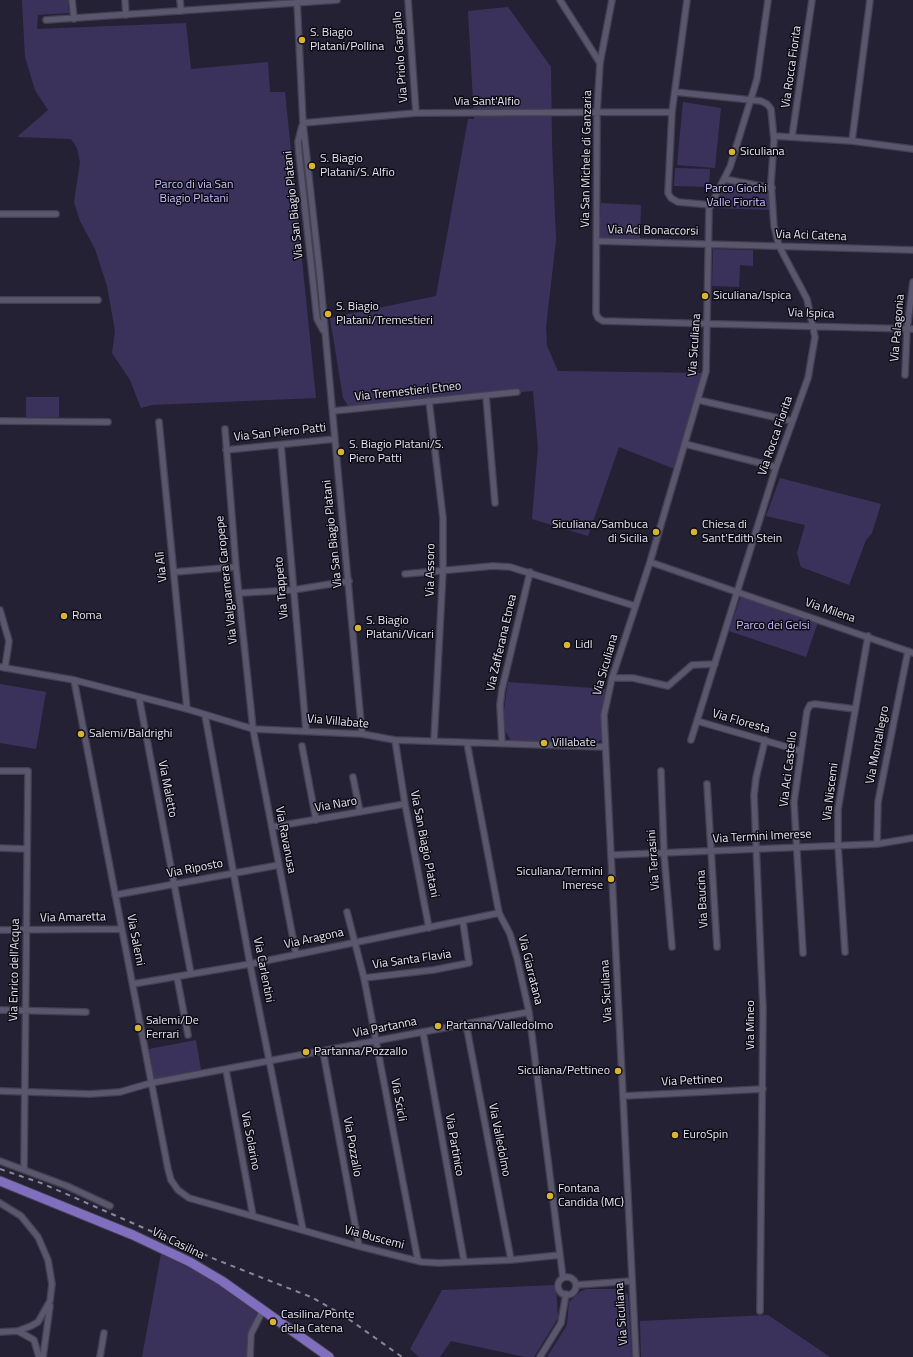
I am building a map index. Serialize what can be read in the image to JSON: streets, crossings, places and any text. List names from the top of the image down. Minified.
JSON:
{"streets":{"main road":["Via Casilina"],"street":["Via Priolo Gargallo","Via Rocca Fiorita","Via Sant'Alfio","Via San Michele di Ganzaria","Via San Biagio Platani","Via Aci Bonaccorsi","Via Aci Catena","Via Ispica","Via Palagonia","Via Siculiana","Via Tremestieri Etneo","Via San Piero Patti","Via Alì","Via Assoro","Via Valguarnera Caropepe","Via Trappeto","Via Milena","Via Zafferana Etnea","Via Villabate","Via Floresta","Via Montallegro","Via Aci Castello","Via Maletto","Via Niscemi","Via Naro","Via Termini Imerese","Via Ravanusa","Via Terrasini","Via Riposto","Via Baucina","Via Amaretta","Via Aragona","Via Salemi","Via Santa Flavia","Via Enrico dell'Acqua","Via Carlentini","Via Giarratana","Via Mineo","Via Partanna","Via Pettineo","Via Scicli","Via Valledolmo","Via Solarino","Via Partinico","Via Pozzallo","Via Buscemi"]},"crossings":[["Via Priolo Gargallo","Via Sant'Alfio"],["Via Rocca Fiorita","Via Aci Catena"],["Via Rocca Fiorita","Via Ispica"],["Via Rocca Fiorita","Via Milena"],["Via Rocca Fiorita","Via Floresta"],["Via Sant'Alfio","Via San Michele di Ganzaria"],["Via Sant'Alfio","Via San Biagio Platani"],["Via San Michele di Ganzaria","Via Aci Bonaccorsi"],["Via San Michele di Ganzaria","Via Ispica"],["Via San Biagio Platani","Via Tremestieri Etneo"],["Via San Biagio Platani","Via San Piero Patti"],["Via San Biagio Platani","Via Villabate"],["Via San Biagio Platani","Via Naro"],["Via San Biagio Platani","Via Aragona"],["Via Aci Bonaccorsi","Via Aci Catena"],["Via Aci Bonaccorsi","Via Siculiana"],["Via Aci Catena","Via Siculiana"],["Via Ispica","Via Palagonia"],["Via Ispica","Via Siculiana"],["Via Siculiana","Via Milena"],["Via Siculiana","Via Villabate"],["Via Siculiana","Via Termini Imerese"],["Via Siculiana","Via Pettineo"],["Via Tremestieri Etneo","Via Assoro"],["Via San Piero Patti","Via Valguarnera Caropepe"],["Via San Piero Patti","Via Trappeto"],["Via Alì","Via Villabate"],["Via Assoro","Via Villabate"],["Via Valguarnera Caropepe","Via Villabate"],["Via Valguarnera Caropepe","Via Ravanusa"],["Via Trappeto","Via Villabate"],["Via Milena","Via Montallegro"],["Via Milena","Via Niscemi"],["Via Zafferana Etnea","Via Villabate"],["Via Villabate","Via Maletto"],["Via Villabate","Via Ravanusa"],["Via Villabate","Via Salemi"],["Via Villabate","Via Carlentini"],["Via Villabate","Via Giarratana"],["Via Floresta","Via Aci Castello"],["Via Floresta","Via Mineo"],["Via Montallegro","Via Termini Imerese"],["Via Aci Castello","Via Niscemi"],["Via Aci Castello","Via Termini Imerese"],["Via Maletto","Via Riposto"],["Via Maletto","Via Aragona"],["Via Niscemi","Via Termini Imerese"],["Via Naro","Via Ravanusa"],["Via Termini Imerese","Via Terrasini"],["Via Termini Imerese","Via Baucina"],["Via Termini Imerese","Via Mineo"],["Via Ravanusa","Via Riposto"],["Via Ravanusa","Via Aragona"],["Via Riposto","Via Salemi"],["Via Riposto","Via Carlentini"],["Via Amaretta","Via Salemi"],["Via Amaretta","Via Enrico dell'Acqua"],["Via Aragona","Via Salemi"],["Via Aragona","Via Santa Flavia"],["Via Aragona","Via Carlentini"],["Via Aragona","Via Giarratana"],["Via Aragona","Via Scicli"],["Via Salemi","Via Partanna"],["Via Salemi","Via Buscemi"],["Via Santa Flavia","Via Scicli"],["Via Enrico dell'Acqua","Via Partanna"],["Via Carlentini","Via Partanna"],["Via Carlentini","Via Buscemi"],["Via Giarratana","Via Partanna"],["Via Giarratana","Via Buscemi"],["Via Mineo","Via Pettineo"],["Via Partanna","Via Scicli"],["Via Partanna","Via Valledolmo"],["Via Partanna","Via Solarino"],["Via Partanna","Via Partinico"],["Via Partanna","Via Pozzallo"],["Via Scicli","Via Buscemi"],["Via Valledolmo","Via Buscemi"],["Via Solarino","Via Buscemi"],["Via Partinico","Via Buscemi"],["Via Pozzallo","Via Buscemi"]],"parks":["Parco di via San Biagio Platani","Parco Giochi Valle Fiorita","Parco dei Gelsi"],"places":["S. Biagio Platani/Pollina","Siculiana","S. Biagio Platani/S. Alfio","Siculiana/Ispica","S. Biagio Platani/Tremestieri","S. Biagio Platani/S. Piero Patti","Siculiana/Sambuca di Sicilia","Chiesa di Sant'Edith Stein","Roma","S. Biagio Platani/Vicari","Lidl","Salemi/Baldrighi","Villabate","Siculiana/Termini Imerese","Partanna/Valledolmo","Salemi/De Ferrari","Partanna/Pozzallo","Siculiana/Pettineo","EuroSpin","Fontana Candida (MC)","Casilina/Ponte della Catena"]}
